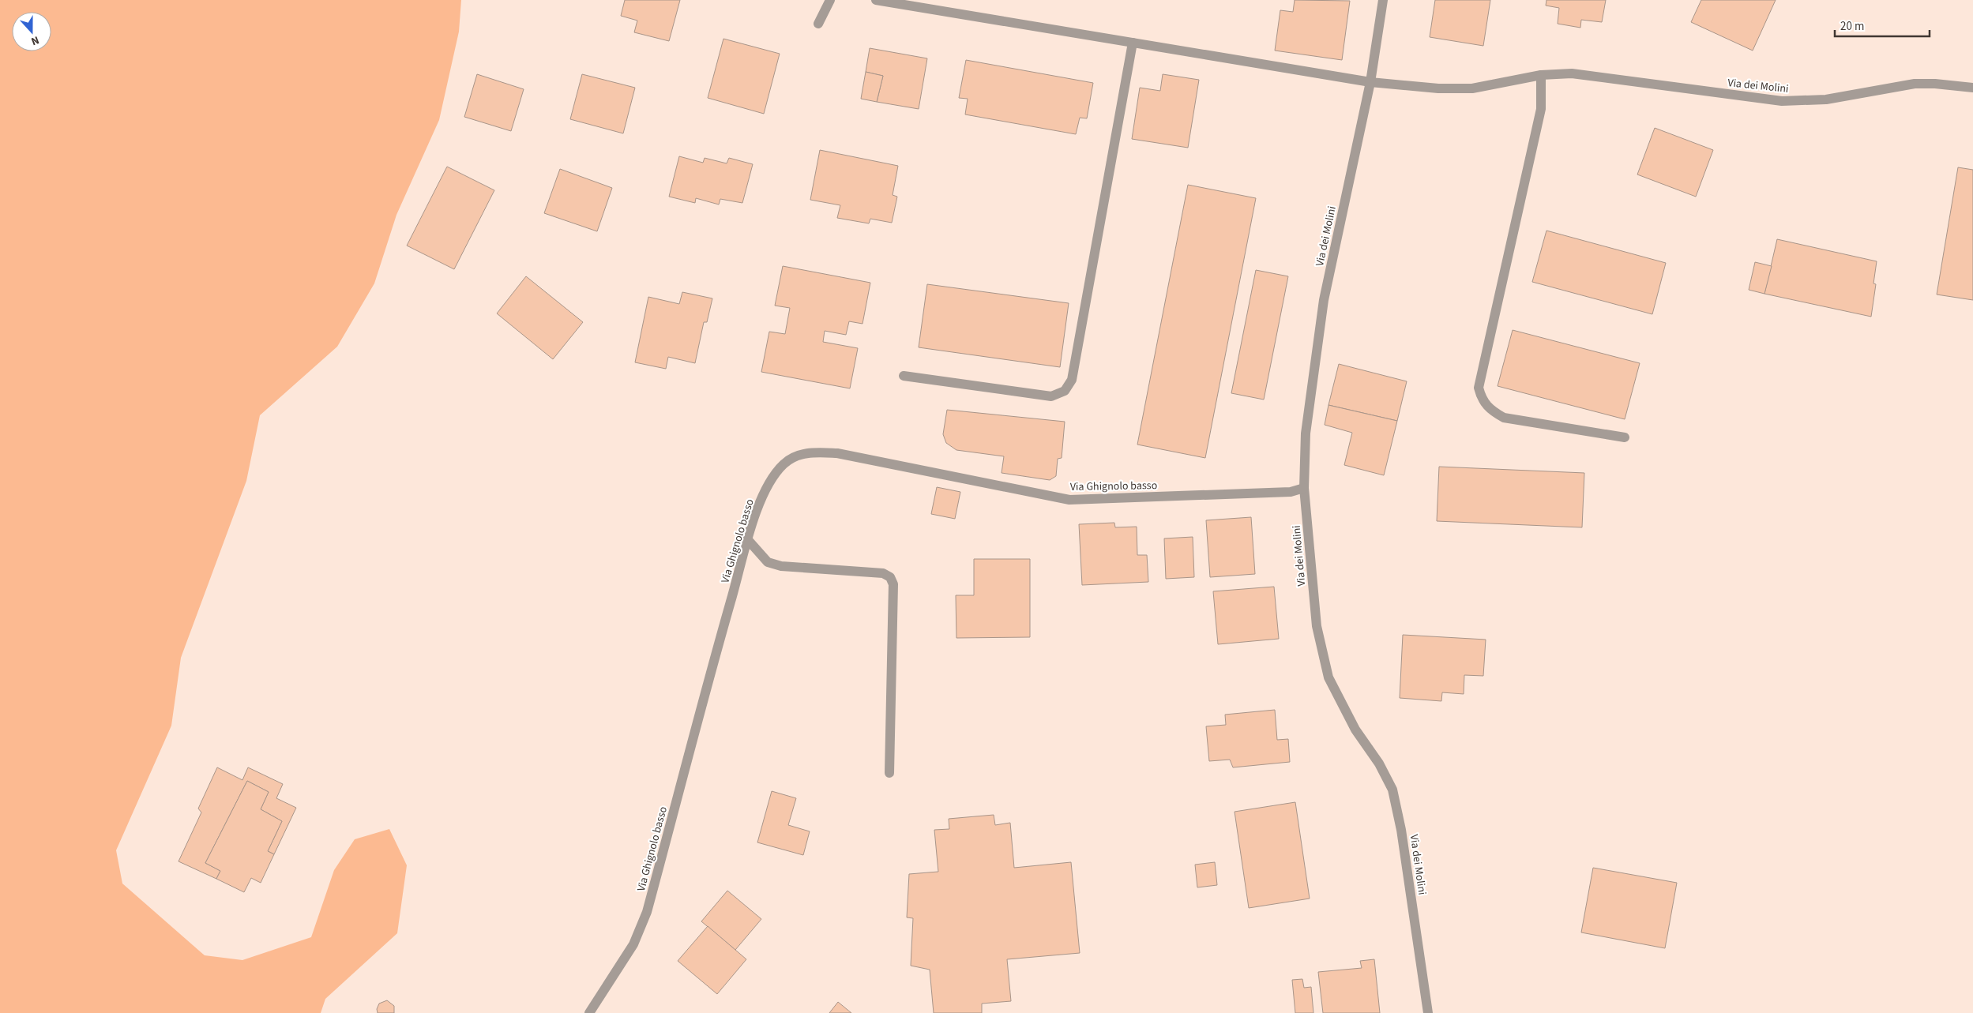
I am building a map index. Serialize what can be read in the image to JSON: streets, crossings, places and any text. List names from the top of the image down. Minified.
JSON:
{"streets":{"street":["Via dei Molini","Via Ghignolo basso"]},"crossings":[["Via dei Molini","Via Ghignolo basso"]],"scale_bar":"20 m","north":"bottom"}
